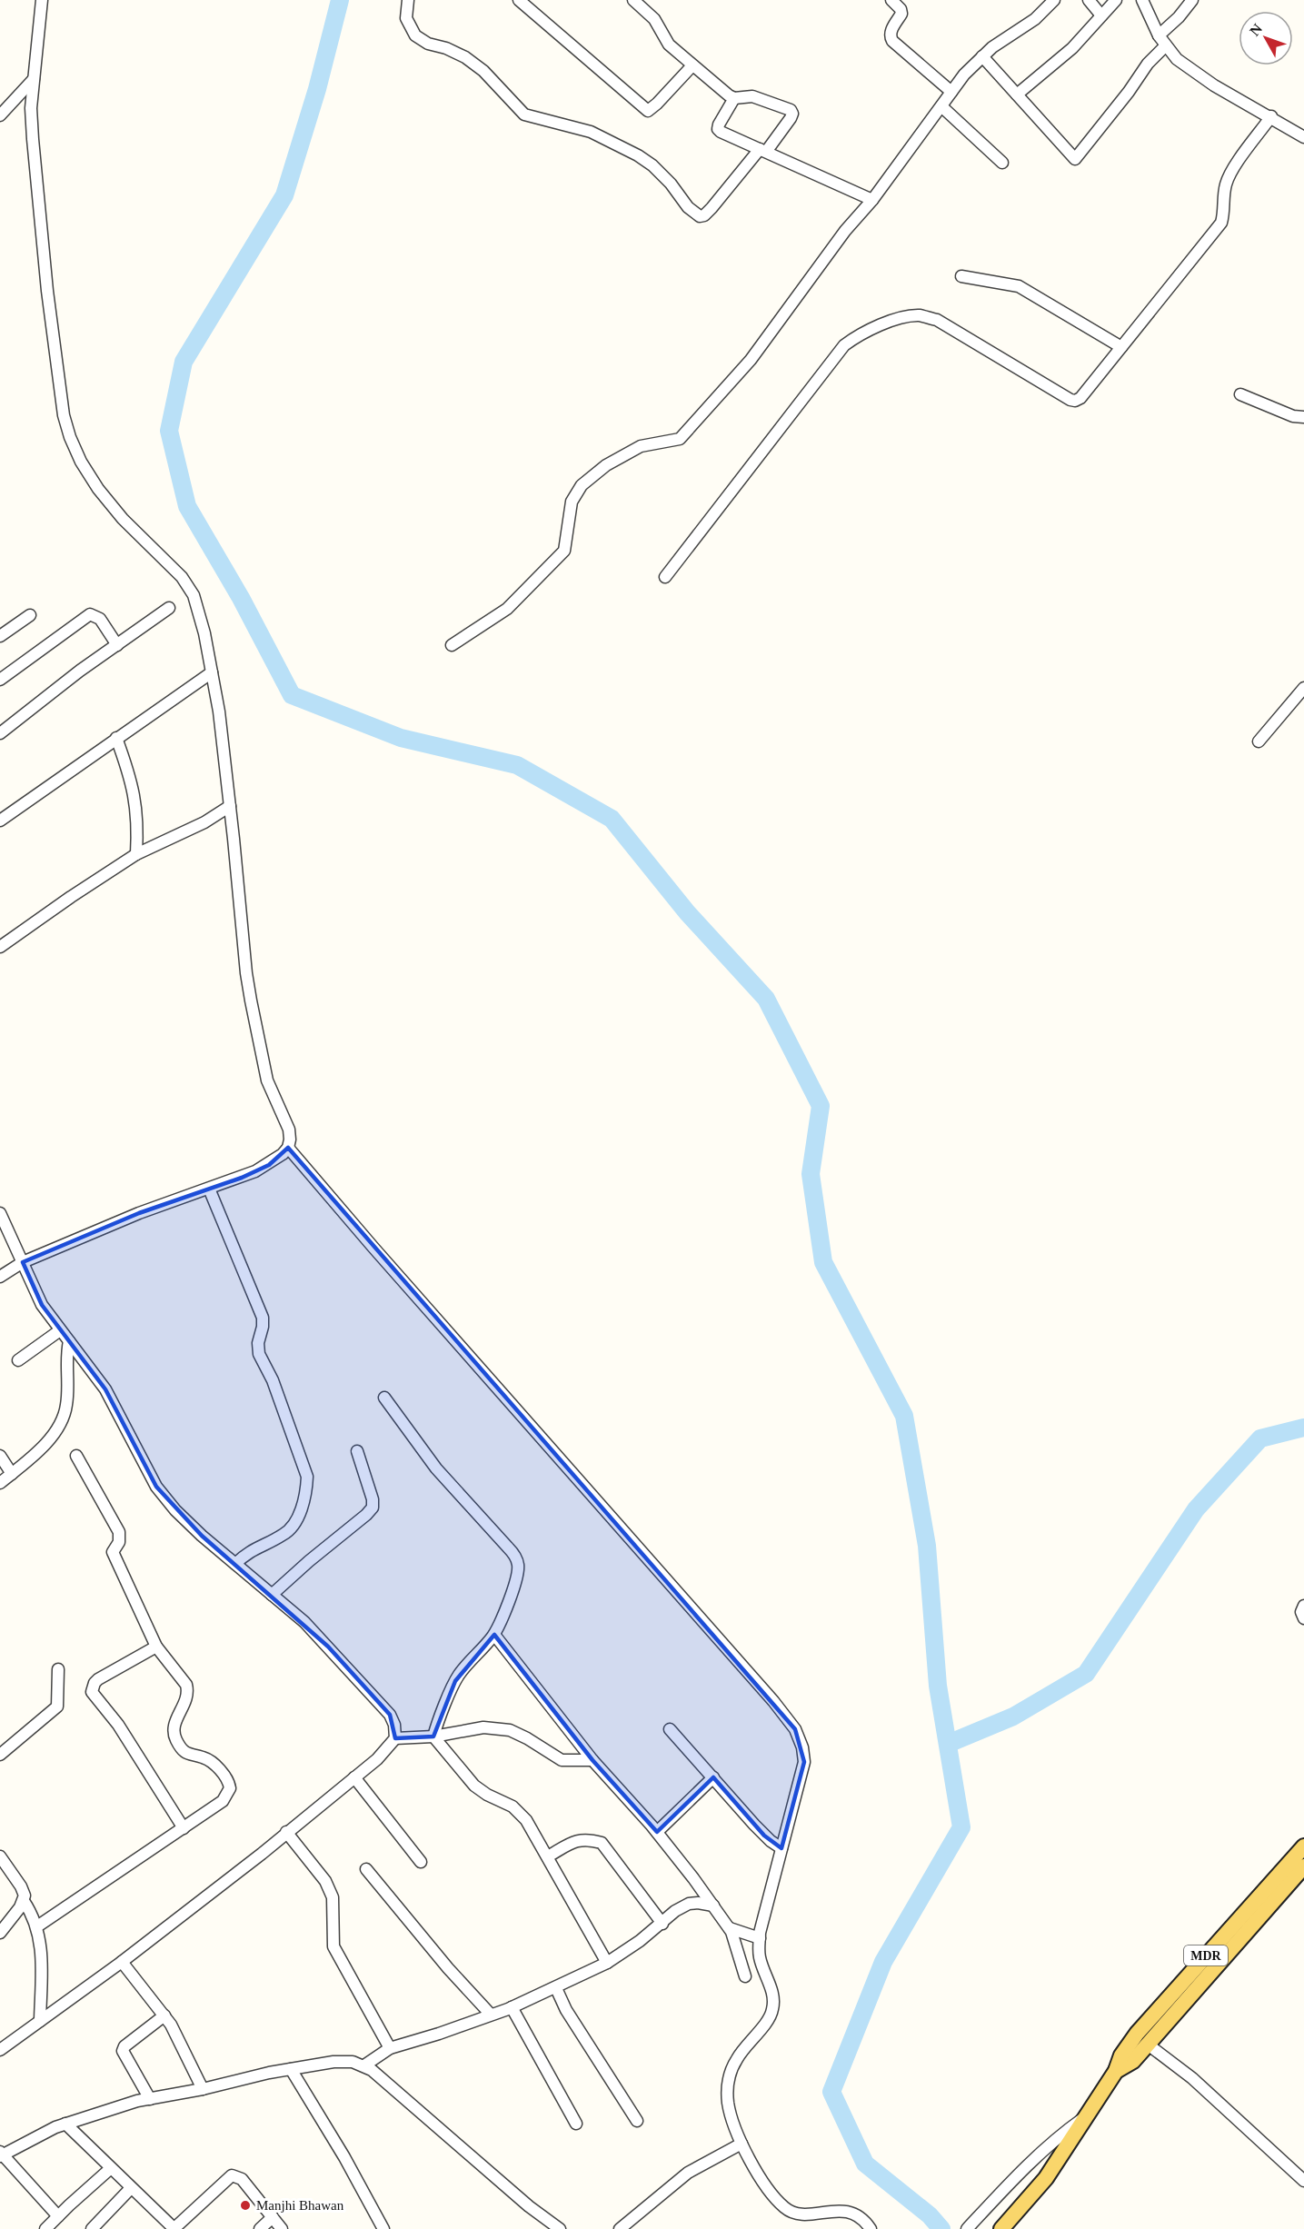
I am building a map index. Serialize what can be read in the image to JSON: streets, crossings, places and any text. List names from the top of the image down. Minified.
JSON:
{"streets":{"main road":["MDR"]},"places":["Manjhi Bhawan"],"north":"top left"}
